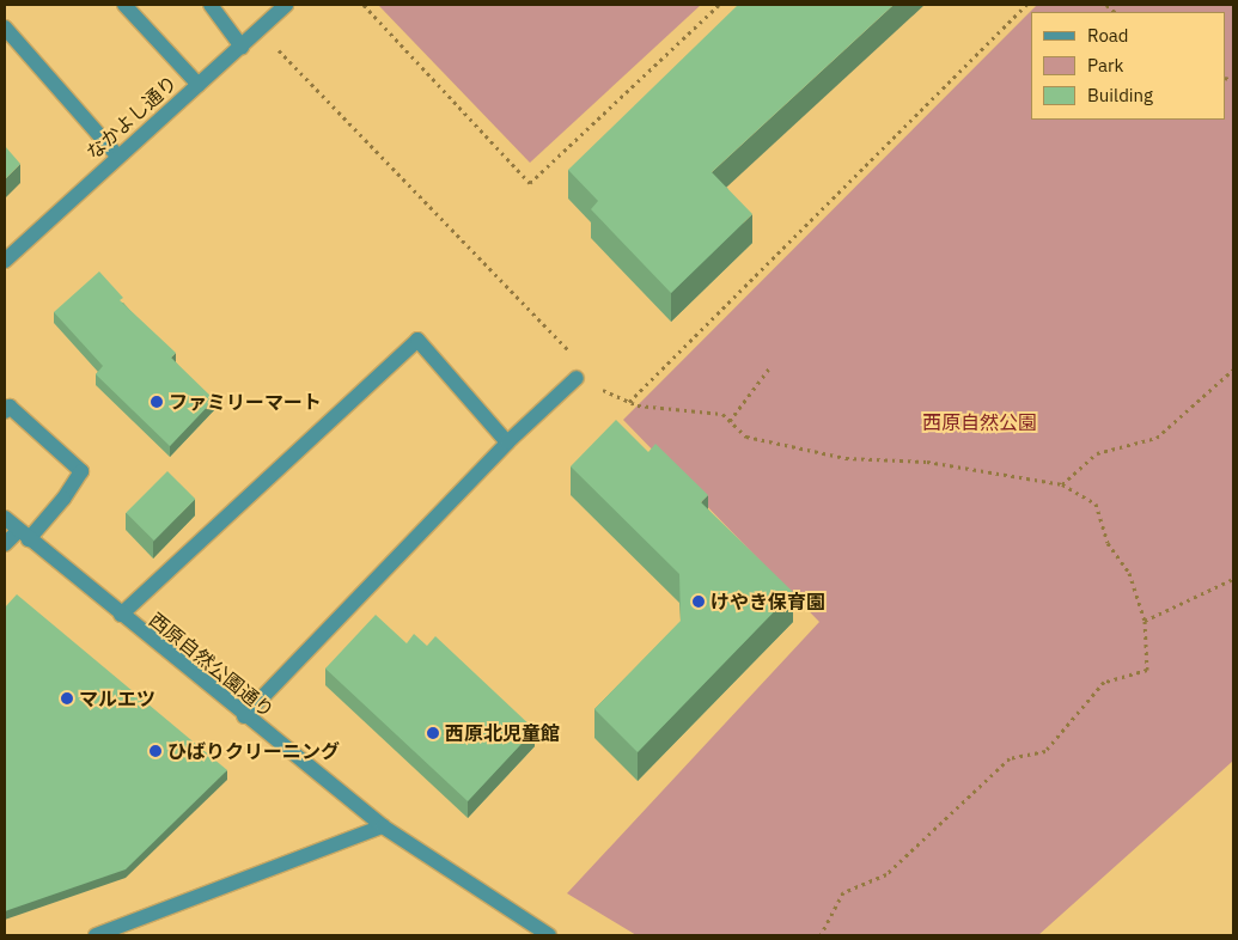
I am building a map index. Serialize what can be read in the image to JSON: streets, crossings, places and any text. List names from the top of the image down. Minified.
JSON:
{"streets":{"street":["なかよし通り","西原自然公園通り"]},"parks":["西原自然公園"],"places":["ファミリーマート","けやき保育園","マルエツ","西原北児童館","ひばりクリーニング"],"legend":["Road","Park","Building"]}
